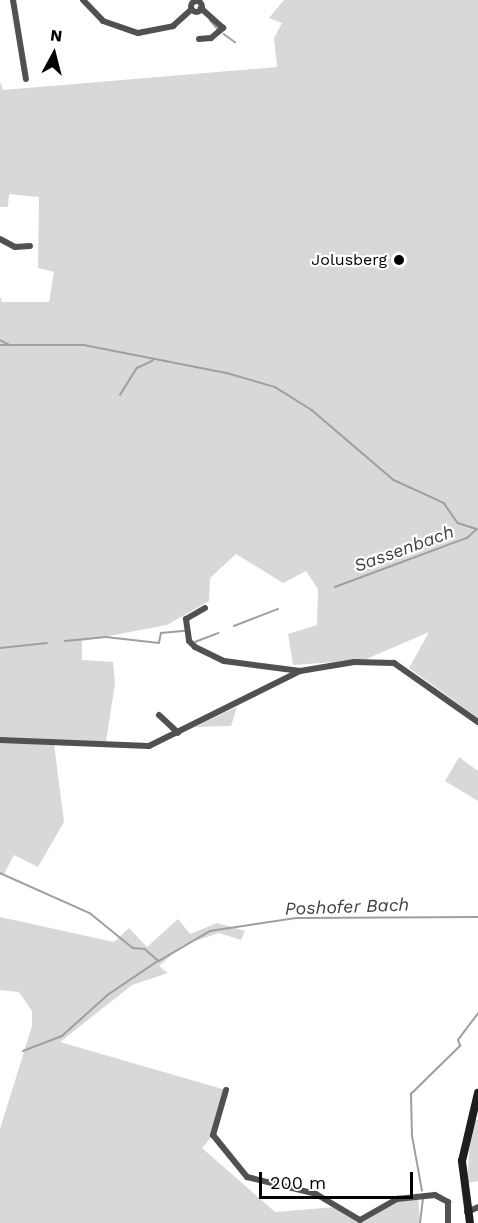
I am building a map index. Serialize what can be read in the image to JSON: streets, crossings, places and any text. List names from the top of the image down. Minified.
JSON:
{"water":["Sassenbach","Poshofer Bach"],"places":["Jolusberg"],"scale_bar":"200 m","north":"top"}
